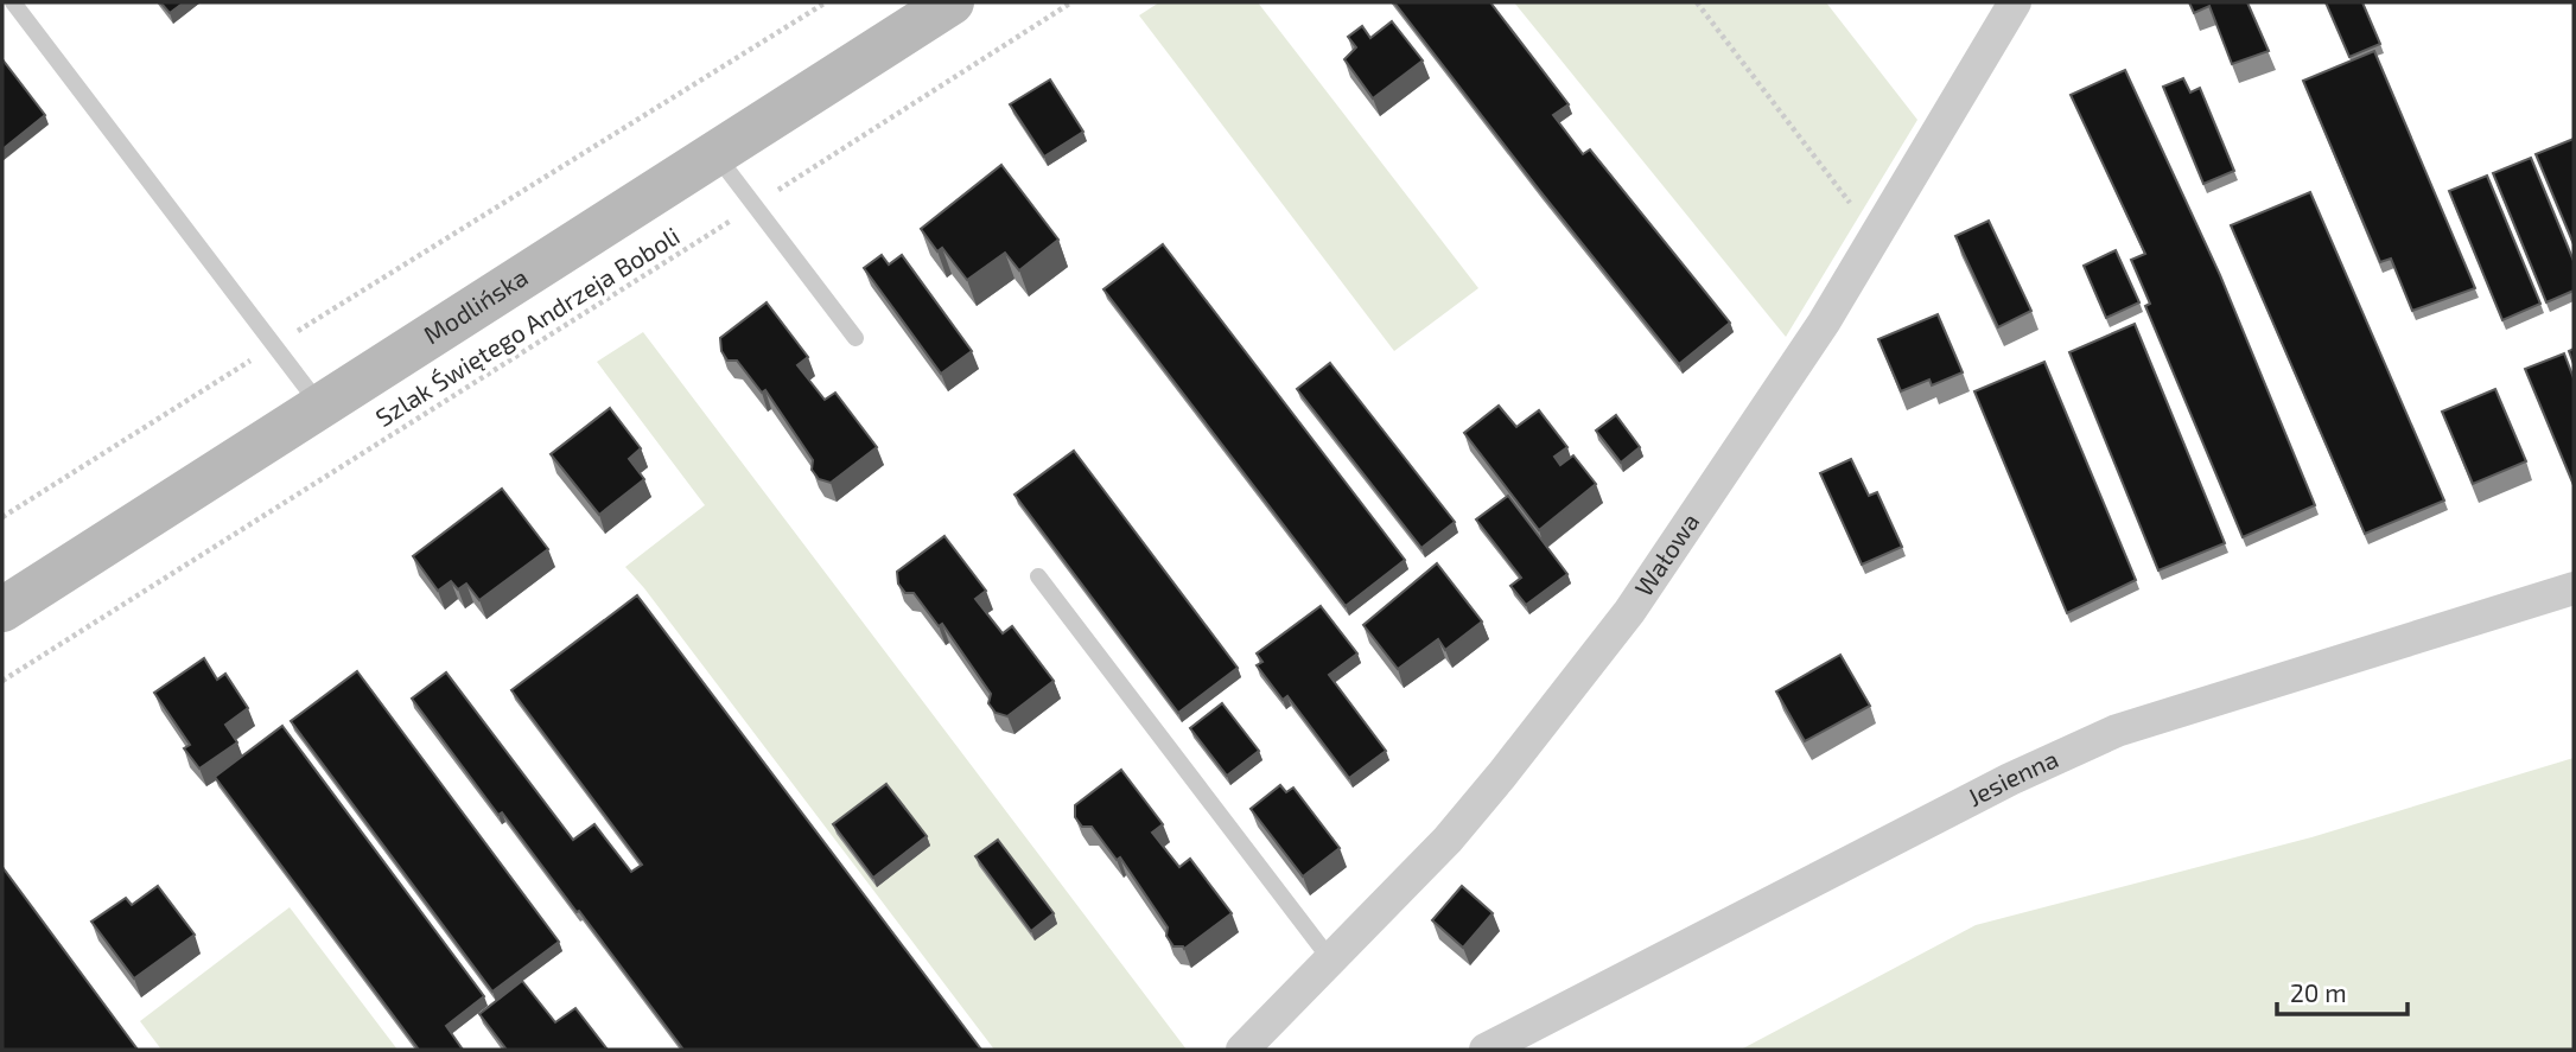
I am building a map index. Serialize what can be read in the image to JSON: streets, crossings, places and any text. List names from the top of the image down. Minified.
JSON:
{"streets":{"main road":["Modlińska"],"street":["Wałowa","Jesienna"],"path":["Szlak Świętego Andrzeja Boboli"]},"scale_bar":"20 m"}
